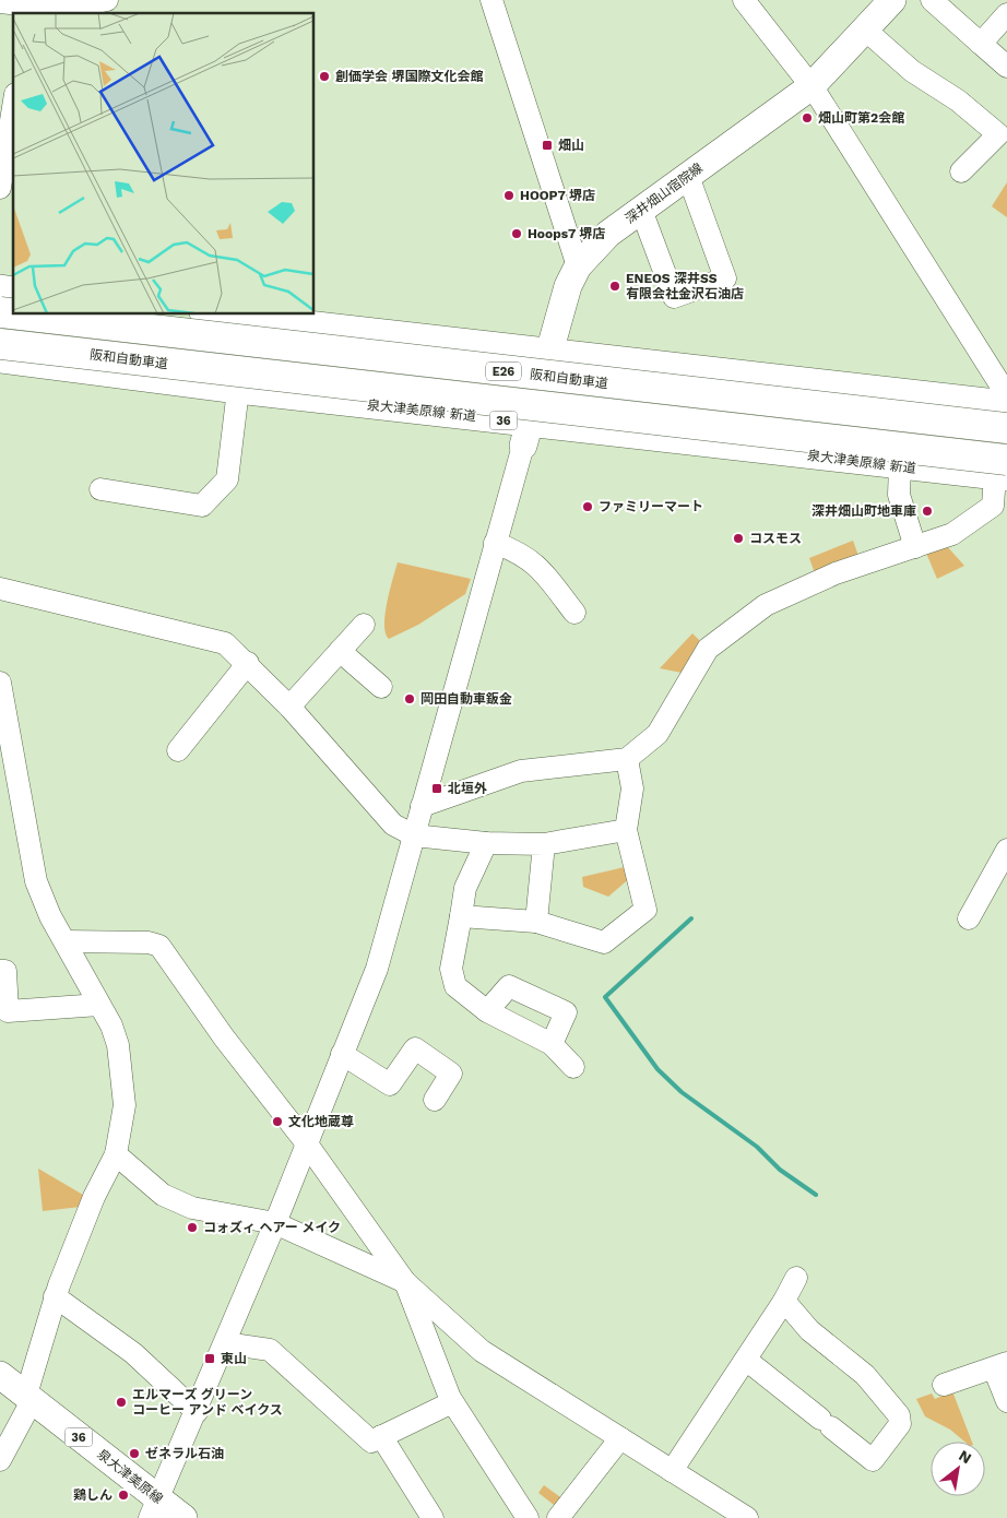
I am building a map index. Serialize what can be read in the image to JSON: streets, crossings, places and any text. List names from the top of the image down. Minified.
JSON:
{"streets":{"highway":["阪和自動車道","E26"],"main road":["深井畑山宿院線","泉大津美原線 新道","36","泉大津美原線"]},"crossings":[["深井畑山宿院線","泉大津美原線 新道"],["阪和自動車道","泉大津美原線 新道"]],"places":{"other":["創価学会 堺国際文化会館","畑山町第2会館","HOOP7 堺店","Hoops7 堺店","ENEOS 深井SS 有限会社金沢石油店","ファミリーマート","深井畑山町地車庫","コスモス","岡田自動車鈑金","文化地蔵尊","コォズィ ヘアー メイク","エルマーズ グリーン コーヒー アンド ベイクス","ゼネラル石油","鶏しん"],"transit":["畑山","北垣外","東山"]},"north":"top right"}
